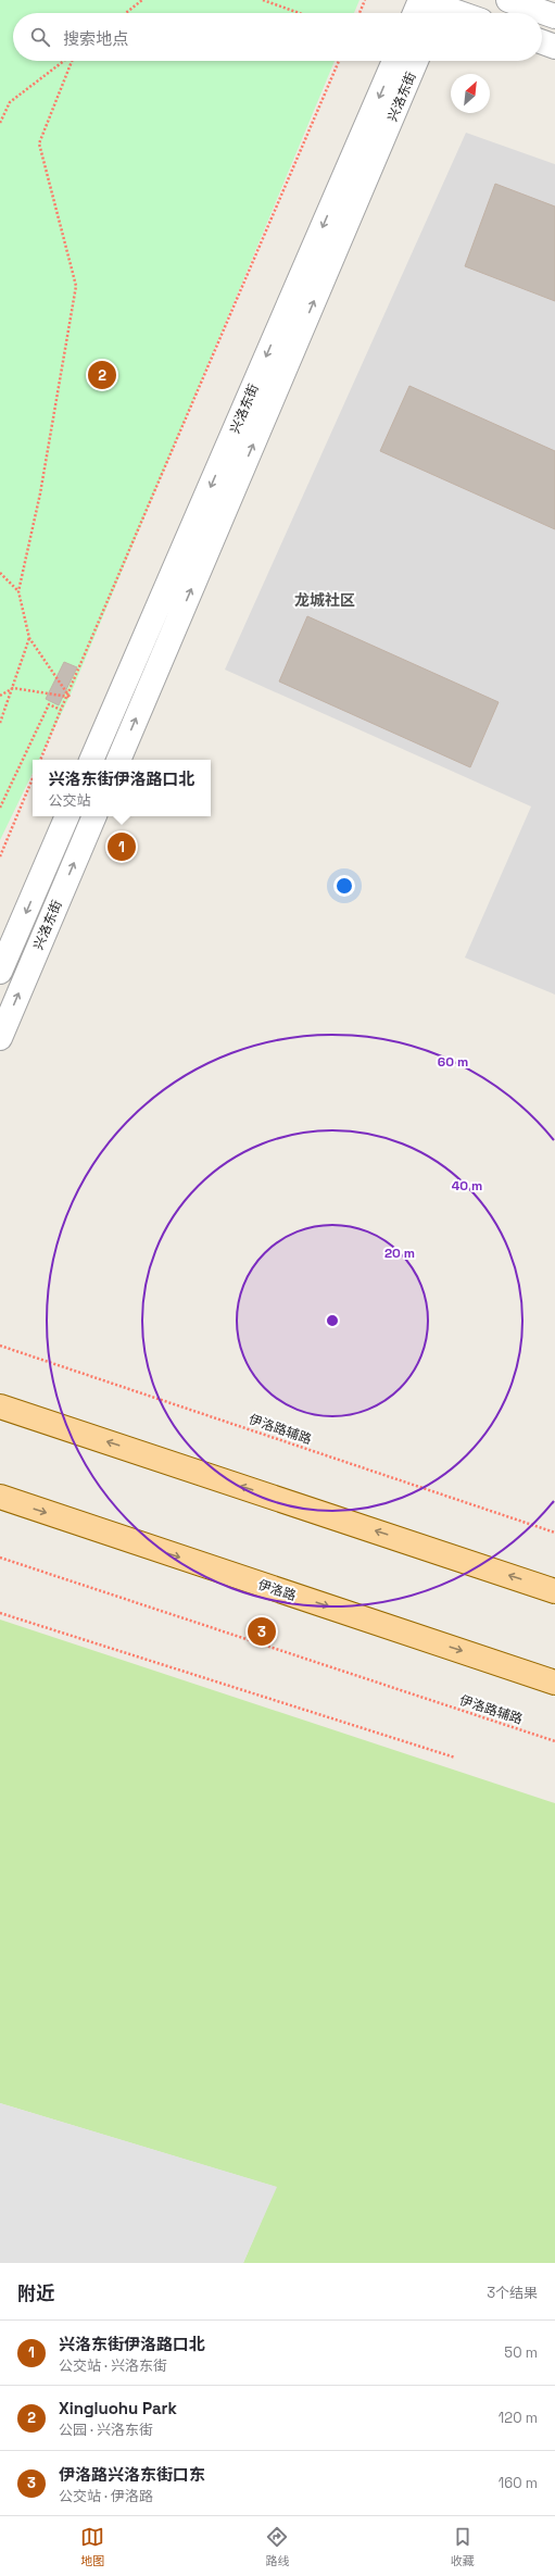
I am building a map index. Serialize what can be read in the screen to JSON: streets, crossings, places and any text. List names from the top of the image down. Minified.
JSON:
{"streets":{"main road":["伊洛路"],"street":["兴洛东街"],"path":["伊洛路辅路"]},"districts":["龙城社区"],"north":"top right","page":{"search":"搜索地点","pins":["2","1","3"],"popup":["兴洛东街伊洛路口北","公交站"],"heading":["附近","3个结果"],"list":[{"mark":"1","name":"兴洛东街伊洛路口北","note":"公交站 · 兴洛东街","value":"50 m"},{"mark":"2","name":"Xingluohu Park","note":"公园 · 兴洛东街","value":"120 m"},{"mark":"3","name":"伊洛路兴洛东街口东","note":"公交站 · 伊洛路","value":"160 m"}],"nav":["地图","路线","收藏"]},"rings":["60 m","40 m","20 m"]}
